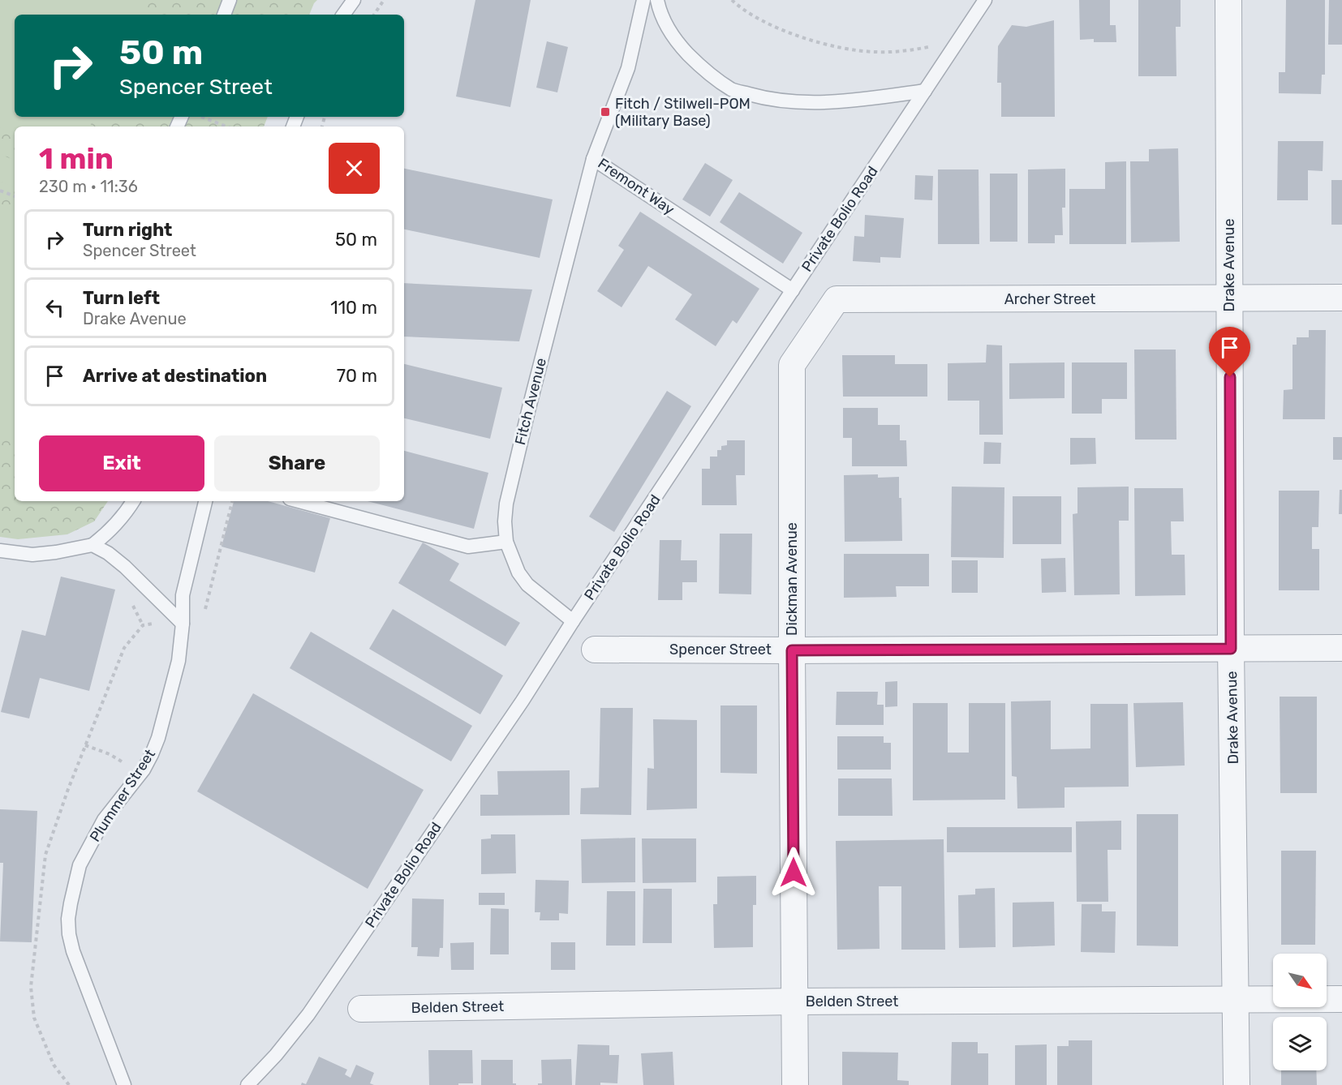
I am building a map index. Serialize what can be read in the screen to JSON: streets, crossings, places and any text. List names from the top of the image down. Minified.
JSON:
{"streets":{"street":["Drake Avenue","Archer Street","Dickman Avenue","Spencer Street","Belden Street"],"lane":["Fremont Way","Private Bolio Road","Fitch Avenue","Plummer Street"]},"crossings":[["Fremont Way","Private Bolio Road"],["Fremont Way","Fitch Avenue"],["Private Bolio Road","Fitch Avenue"],["Drake Avenue","Archer Street"],["Drake Avenue","Spencer Street"],["Drake Avenue","Belden Street"],["Archer Street","Dickman Avenue"],["Dickman Avenue","Spencer Street"],["Dickman Avenue","Belden Street"]],"places":{"transit":["Fitch / Stilwell-POM (Military Base)"]},"north":"bottom right","page":{"turn":["50 m","Spencer Street"],"heading":["1 min","230 m · 11:36"],"list":[{"name":"Turn right","note":"Spencer Street","value":"50 m"},{"name":"Turn left","note":"Drake Avenue","value":"110 m"},{"name":"Arrive at destination","value":"70 m"}],"buttons":["Exit","Share"]}}
